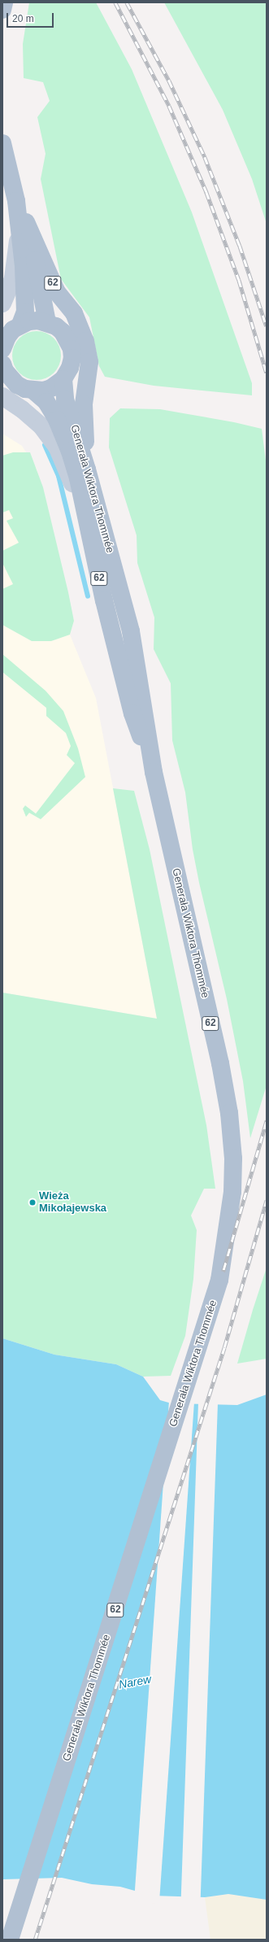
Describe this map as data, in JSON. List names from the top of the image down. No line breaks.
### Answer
{"streets":{"main road":["62","Generała Wiktora Thommée"]},"crossings":[["62","Generała Wiktora Thommée"]],"water":["Narew"],"places":["Wieża Mikołajewska"],"scale_bar":"20 m"}
